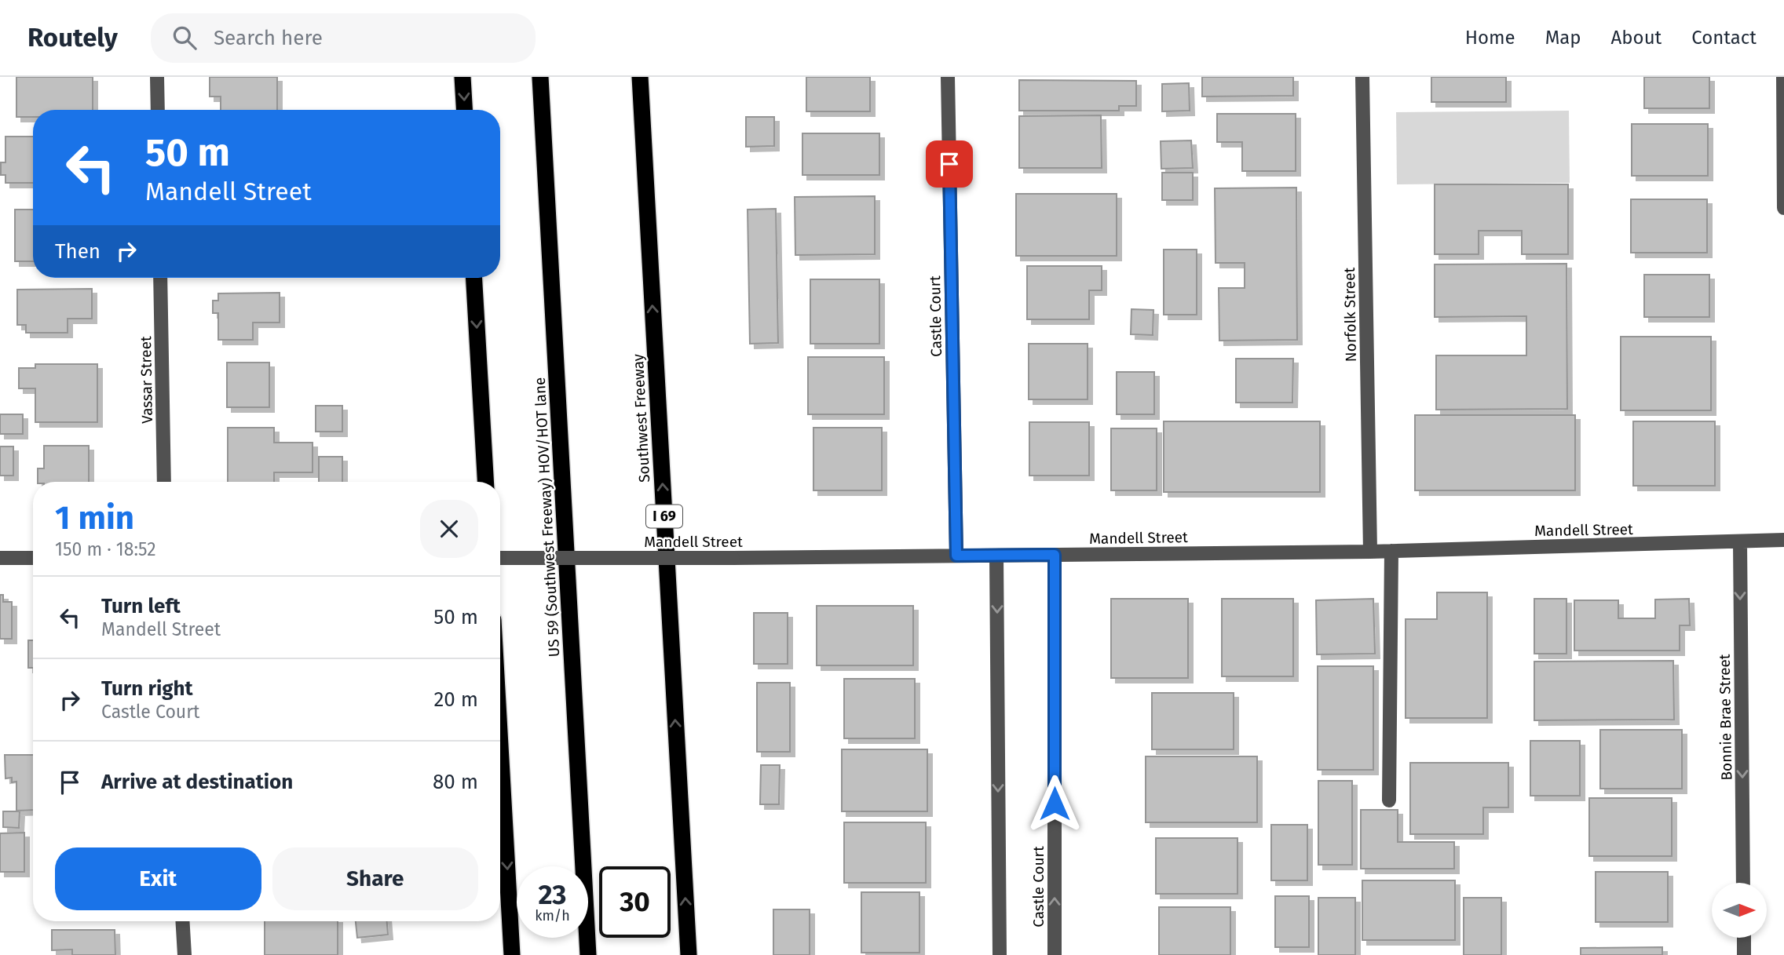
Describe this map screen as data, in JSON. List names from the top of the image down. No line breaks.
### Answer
{"streets":{"highway":["Southwest Freeway","I 69","US 59 (Southwest Freeway) HOV/HOT lane"],"street":["Norfolk Street","Castle Court","Vassar Street","Mandell Street","Bonnie Brae Street"]},"crossings":[["Norfolk Street","Mandell Street"],["Castle Court","Mandell Street"],["Mandell Street","Bonnie Brae Street"]],"one_way":["Southwest Freeway","Bonnie Brae Street"],"north":"right","page":{"header":"Routely","search":"Search here","nav":["Home","Map","About","Contact"],"turn":["50 m","Mandell Street"],"then":"Then","heading":["1 min","150 m · 18:52"],"list":[{"name":"Turn left","note":"Mandell Street","value":"50 m"},{"name":"Turn right","note":"Castle Court","value":"20 m"},{"name":"Arrive at destination","value":"80 m"}],"buttons":["Exit","Share"],"speed":"23 km/h","limit":"30"}}
